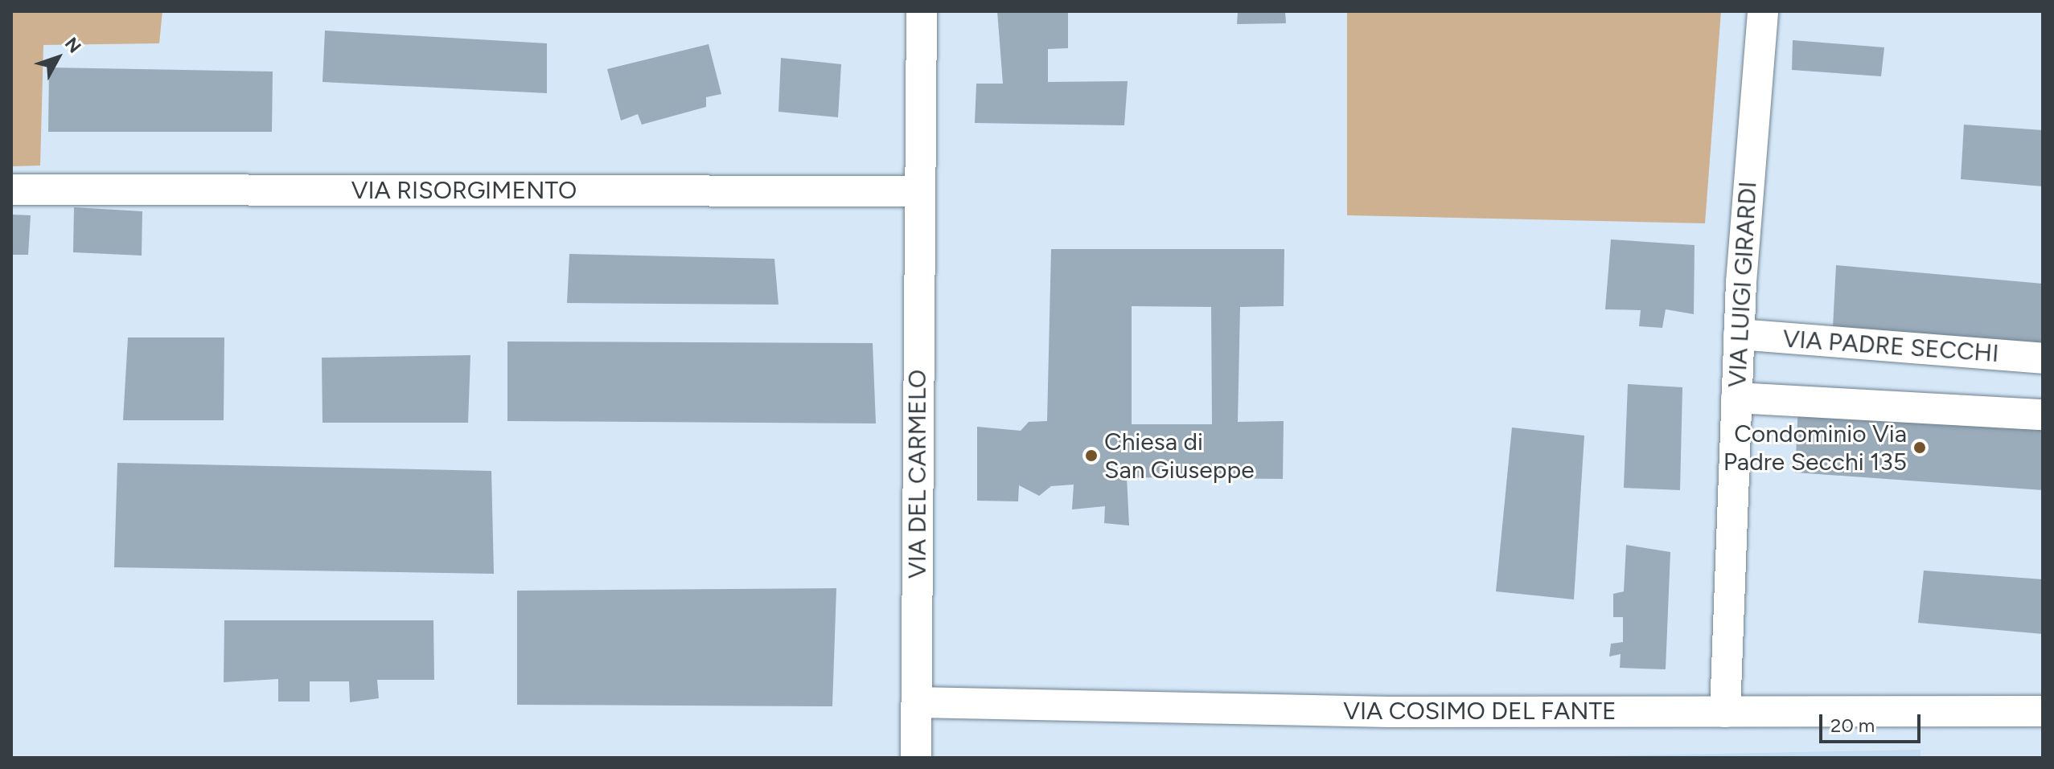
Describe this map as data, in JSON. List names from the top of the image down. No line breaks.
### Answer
{"streets":{"street":["VIA RISORGIMENTO","VIA LUIGI GIRARDI","VIA PADRE SECCHI","VIA DEL CARMELO","VIA COSIMO DEL FANTE"]},"crossings":[["VIA RISORGIMENTO","VIA DEL CARMELO"],["VIA LUIGI GIRARDI","VIA PADRE SECCHI"],["VIA LUIGI GIRARDI","VIA COSIMO DEL FANTE"],["VIA DEL CARMELO","VIA COSIMO DEL FANTE"]],"places":["Condominio Via Padre Secchi 135","Chiesa di San Giuseppe"],"scale_bar":"20 m","north":"top right"}
